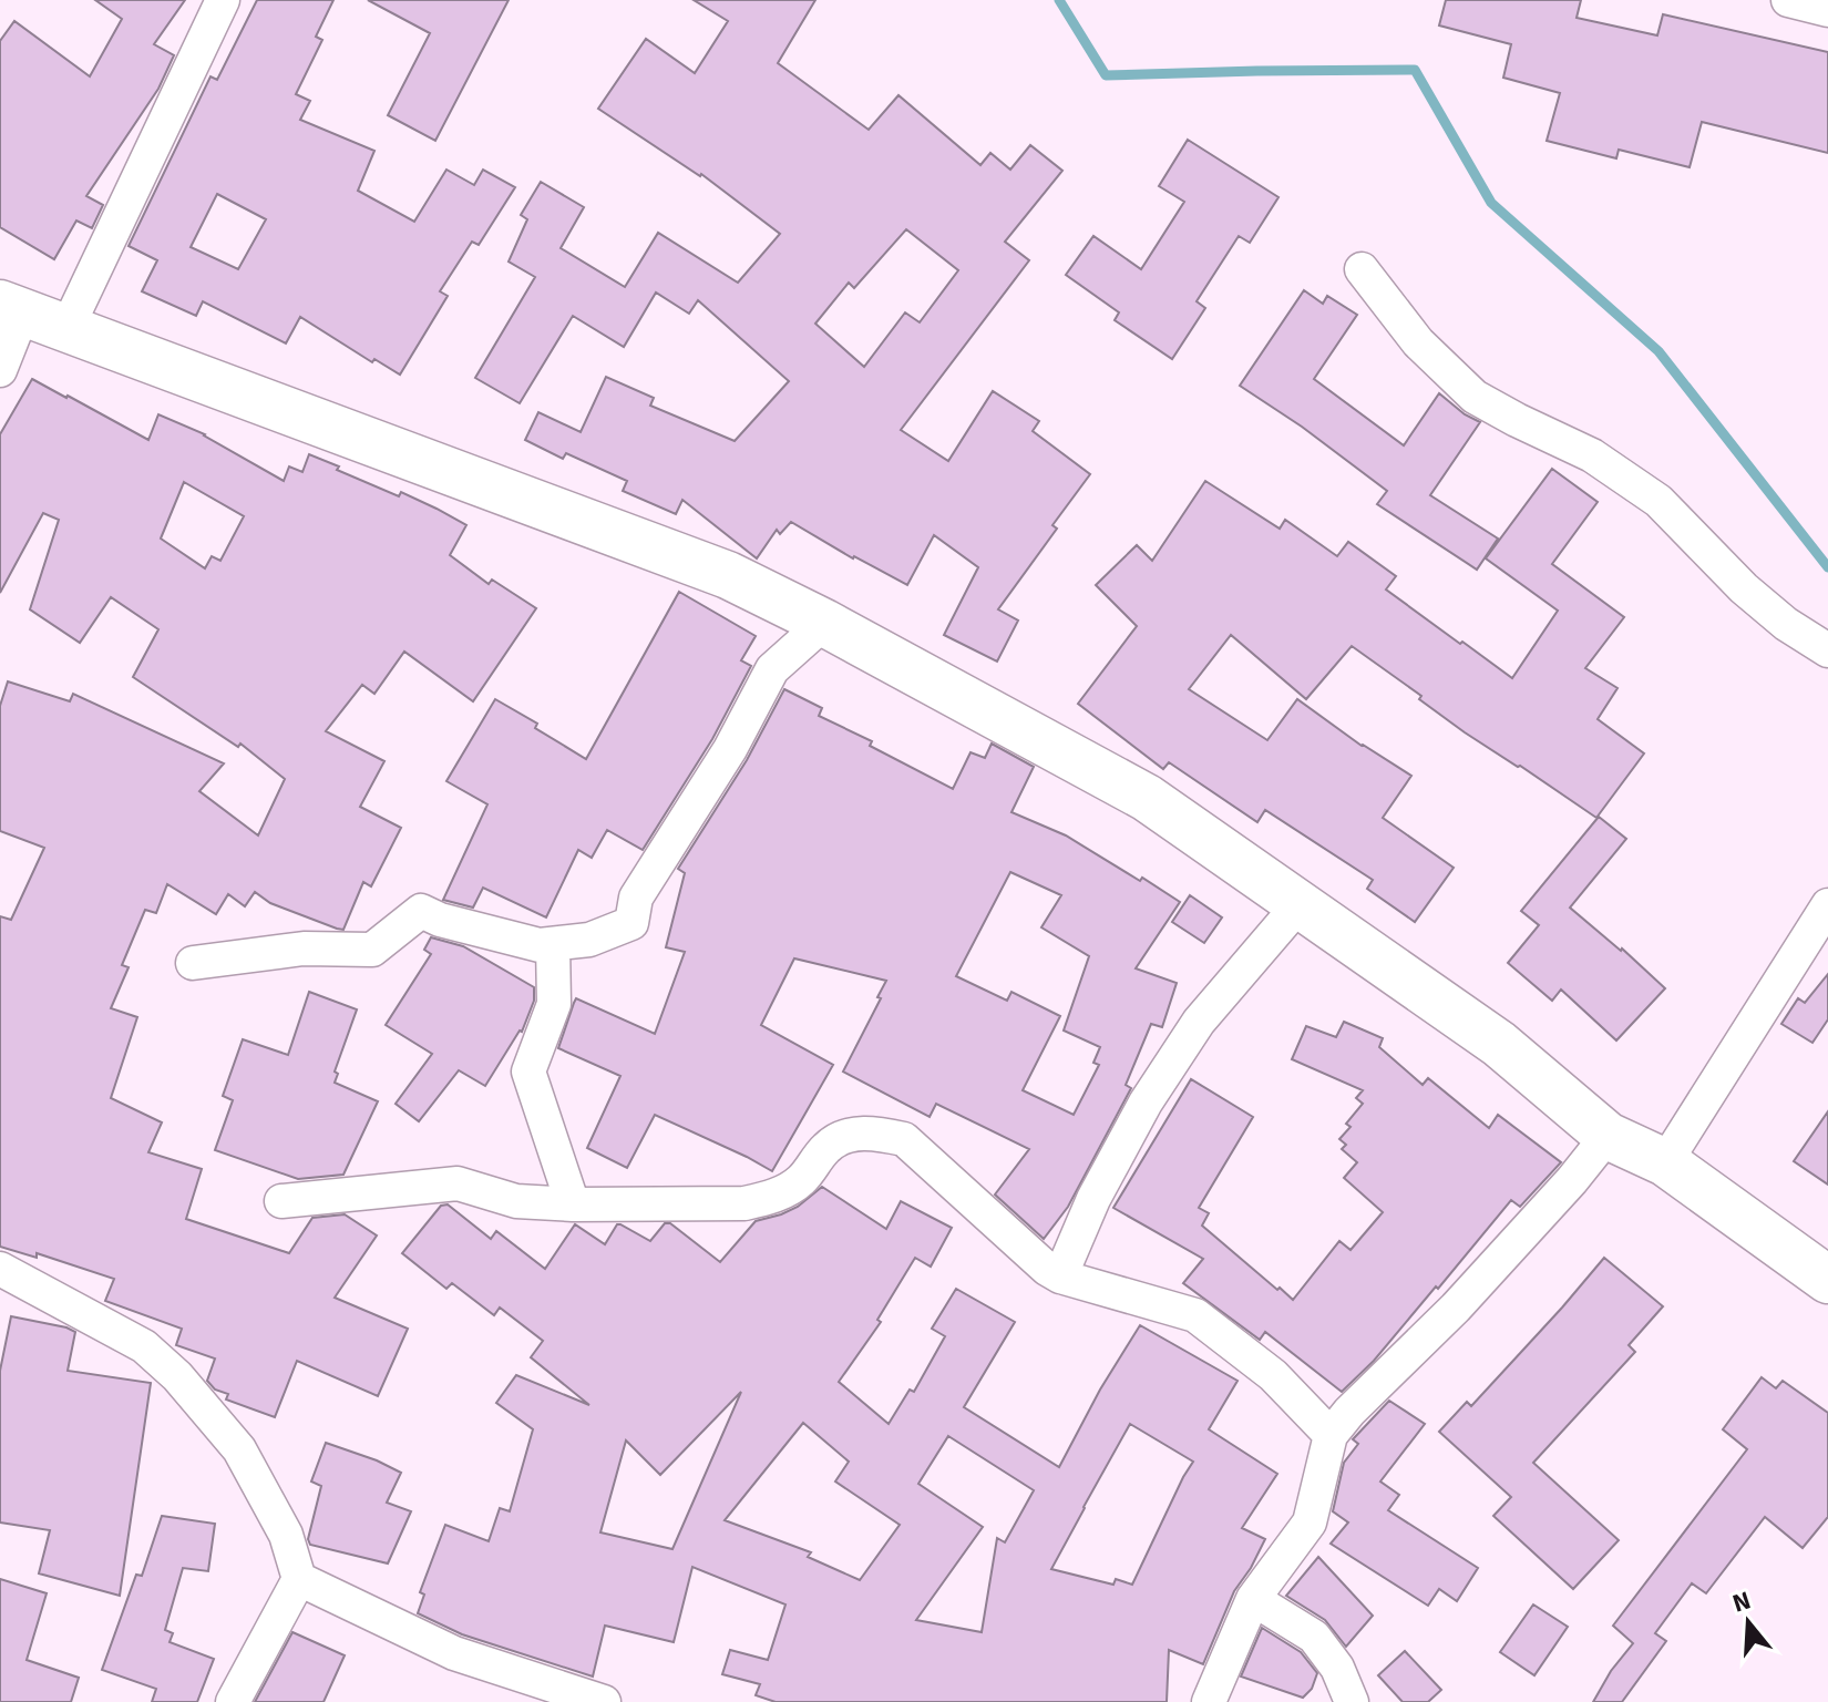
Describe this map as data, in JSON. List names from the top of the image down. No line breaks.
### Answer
{"north":"top"}
